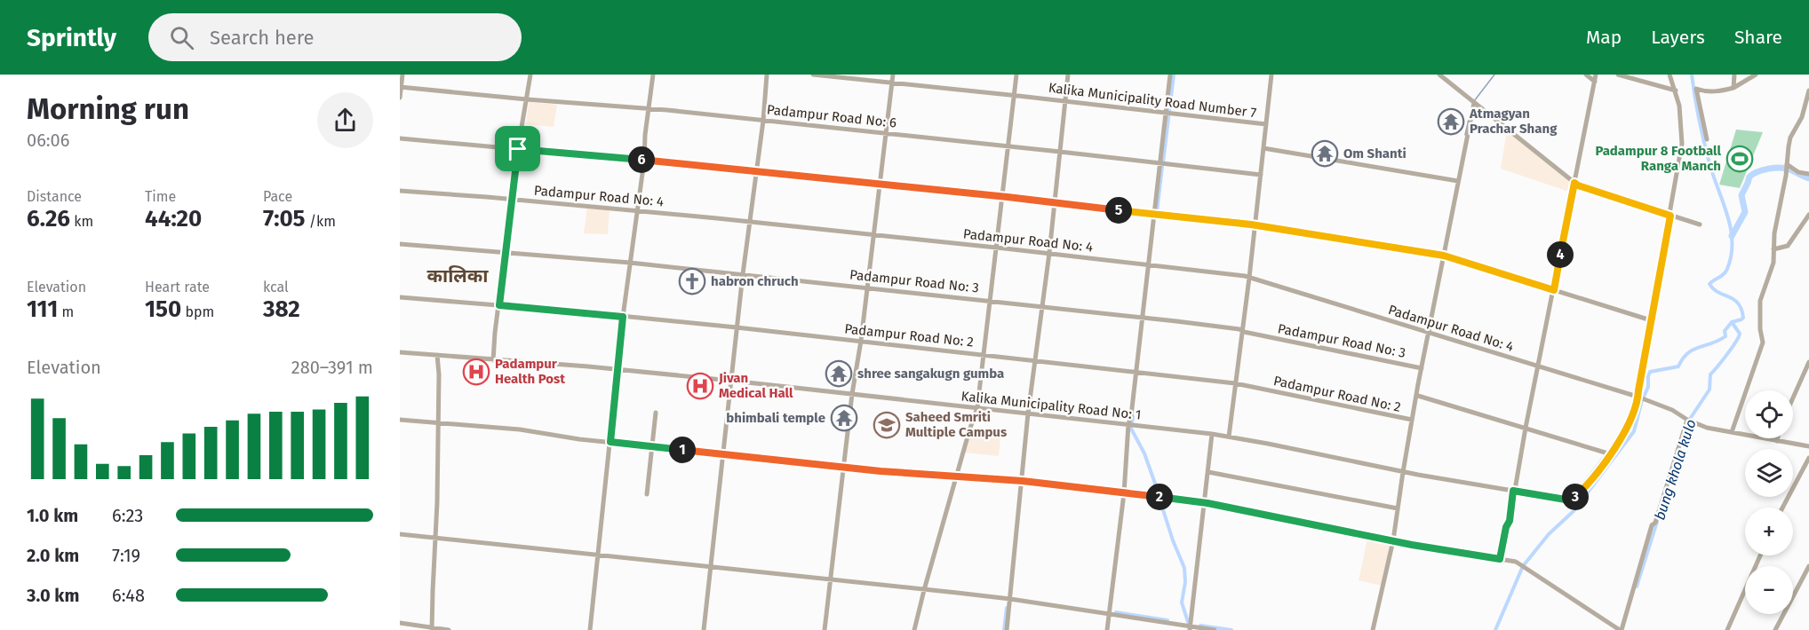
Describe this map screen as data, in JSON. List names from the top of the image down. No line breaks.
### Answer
{"streets":{"street":["Kalika Municipality Road Number 7","Padampur Road No: 6","Padampur Road No: 4","Padampur Road No: 3","Padampur Road No: 2","Kalika Municipality Road No: 1"]},"crossings":[["Padampur Road No: 4","Kalika Municipality Road No: 1"],["Padampur Road No: 2","Kalika Municipality Road No: 1"]],"districts":["कालिका"],"water":["bung khola kulo"],"places":{"temple":["Atmagyan Prachar Shang","Om Shanti","shree sangakugn gumba","bhimbali temple"],"sports":["Padampur 8 Football Ranga Manch"],"church":["habron chruch"],"hospital":["Padampur Health Post","Jivan Medical Hall"],"school or university":["Saheed Smriti Multiple Campus"]},"page":{"header":"Sprintly","search":"Search here","nav":["Map","Layers","Share"],"heading":["Morning run","06:06"],"pins":["6","5","4","1","2","3"],"stats":[["Distance","6.26 km"],["Time","44:20"],["Pace","7:05 /km"],["Elevation","111 m"],["Heart rate","150 bpm"],["kcal","382"]],"chart":["Elevation","280–391 m"],"map_buttons":["+","−"],"list":[{"name":"1.0 km","note":"6:23"},{"name":"2.0 km","note":"7:19"},{"name":"3.0 km","note":"6:48"}]}}
